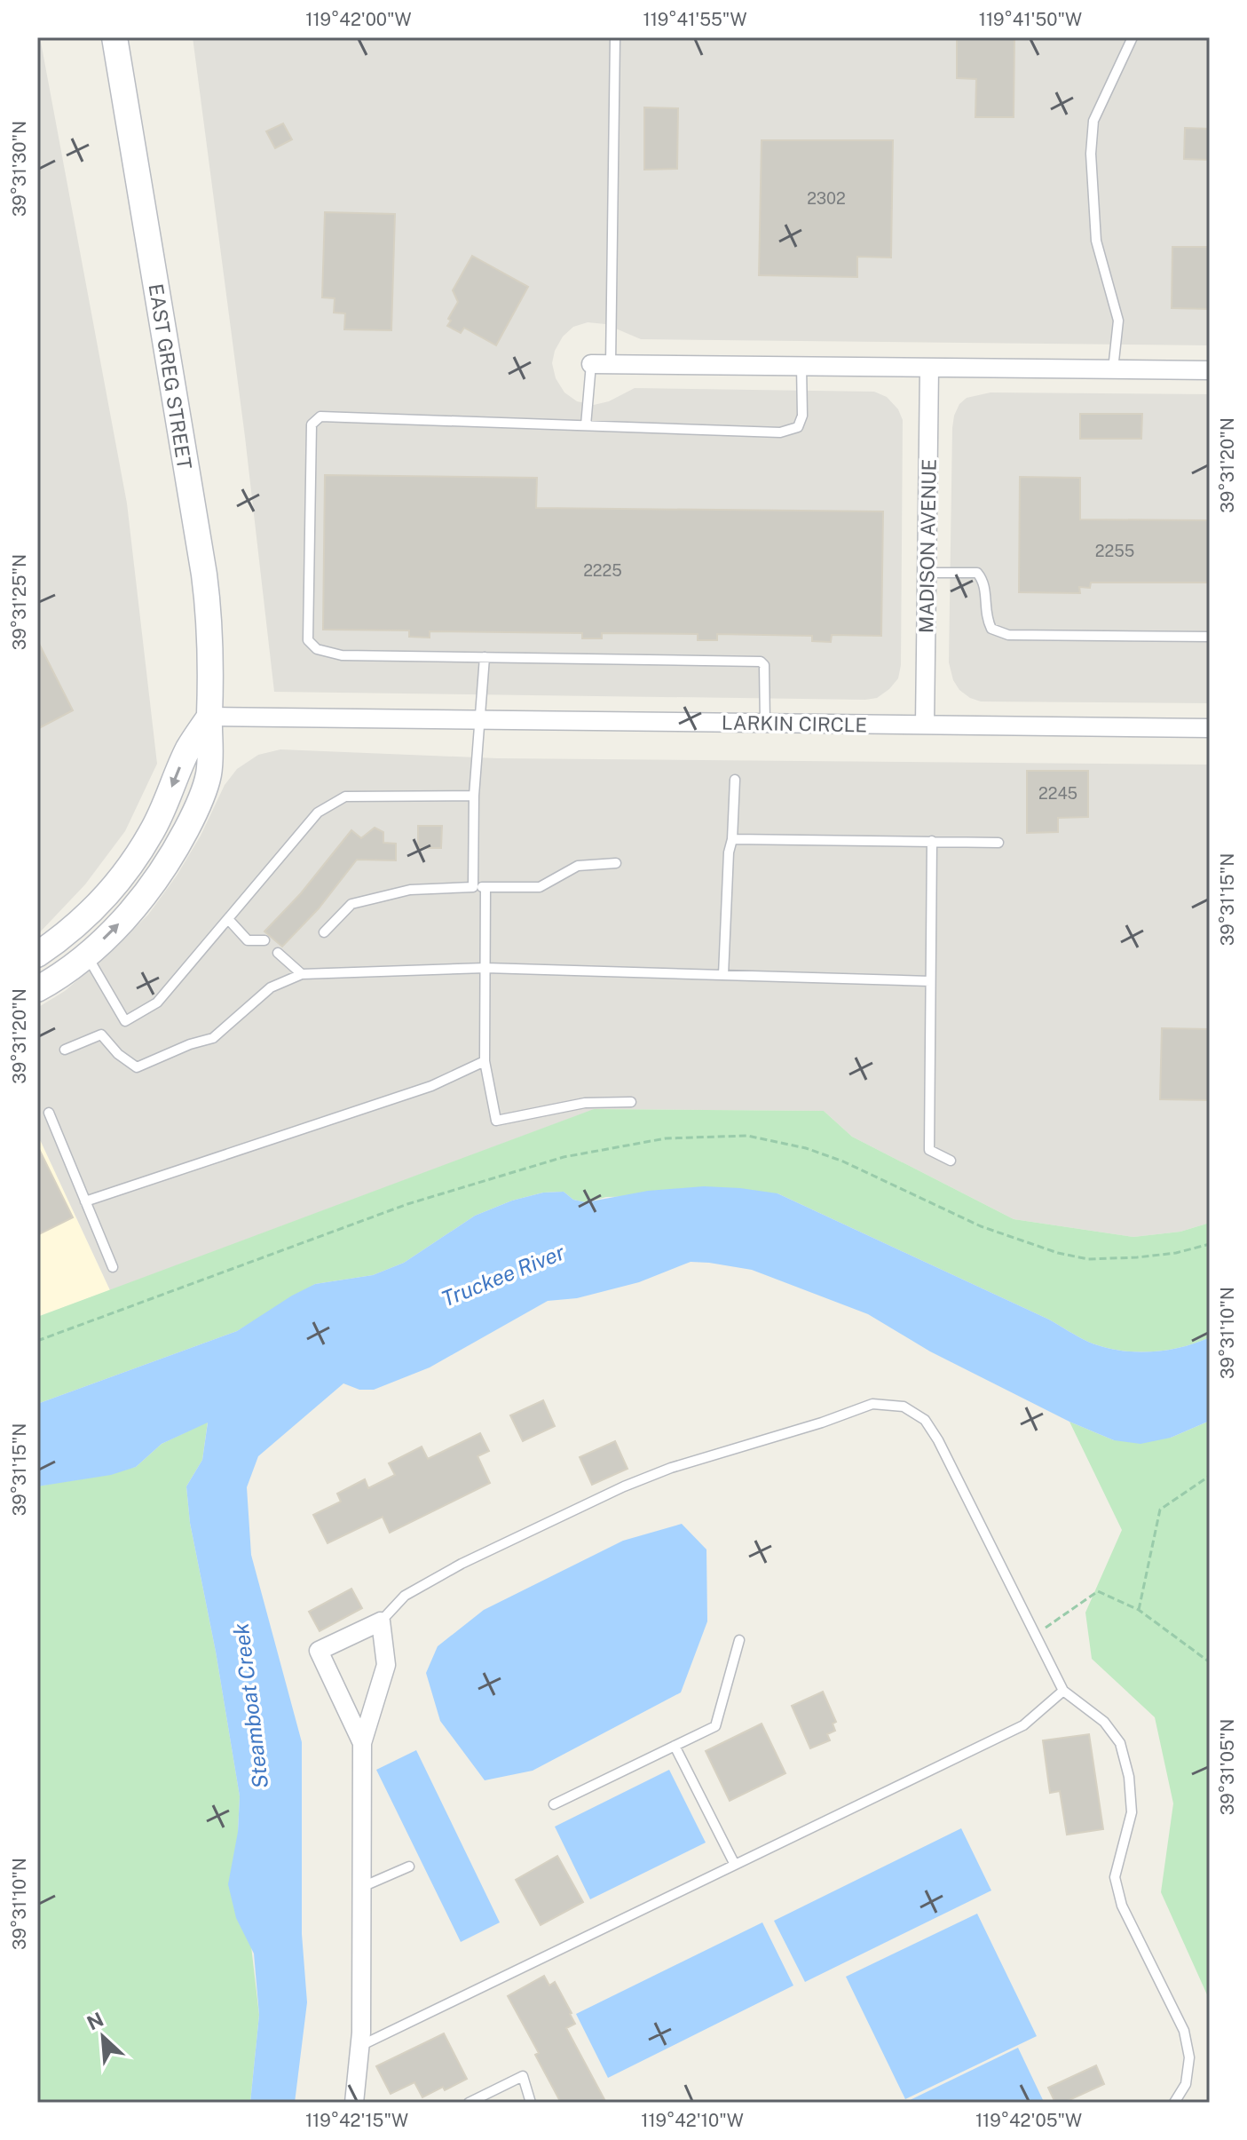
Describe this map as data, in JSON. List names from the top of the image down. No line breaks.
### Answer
{"streets":{"main road":["EAST GREG STREET"],"street":["MADISON AVENUE","LARKIN CIRCLE"]},"crossings":[["EAST GREG STREET","LARKIN CIRCLE"],["MADISON AVENUE","LARKIN CIRCLE"]],"water":["Truckee River","Steamboat Creek"],"house_numbers":["2302","2255","2225","2245"],"north":"top left","coordinates":["119°42'00\"W","119°41'55\"W","119°41'50\"W","39°31'30\"N","39°31'20\"N","39°31'25\"N","39°31'15\"N","39°31'10\"N","39°31'05\"N","119°42'15\"W","119°42'10\"W","119°42'05\"W"]}
